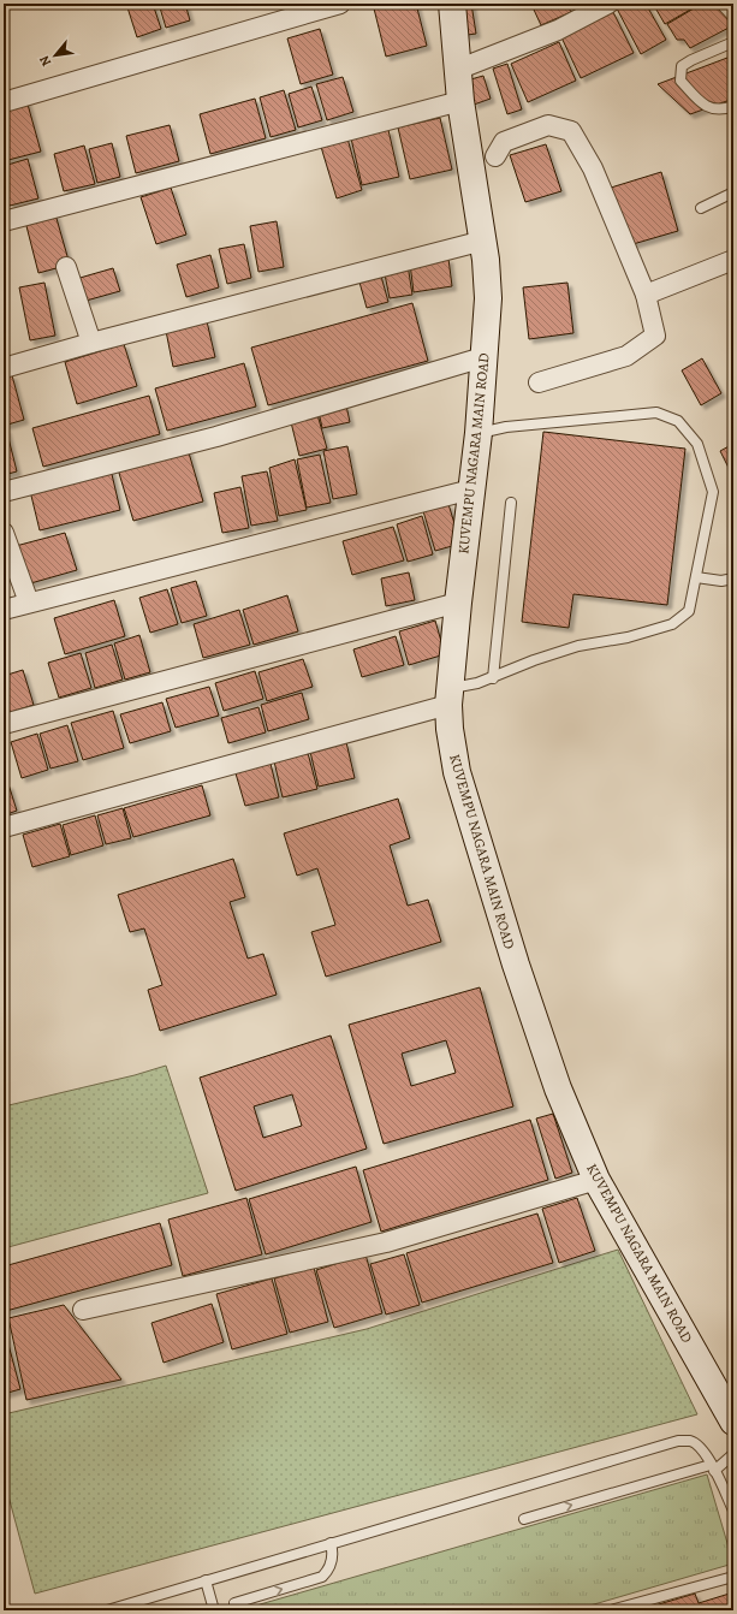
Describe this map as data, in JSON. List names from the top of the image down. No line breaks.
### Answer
{"streets":{"street":["KUVEMPU NAGARA MAIN ROAD"]},"north":"bottom left"}
